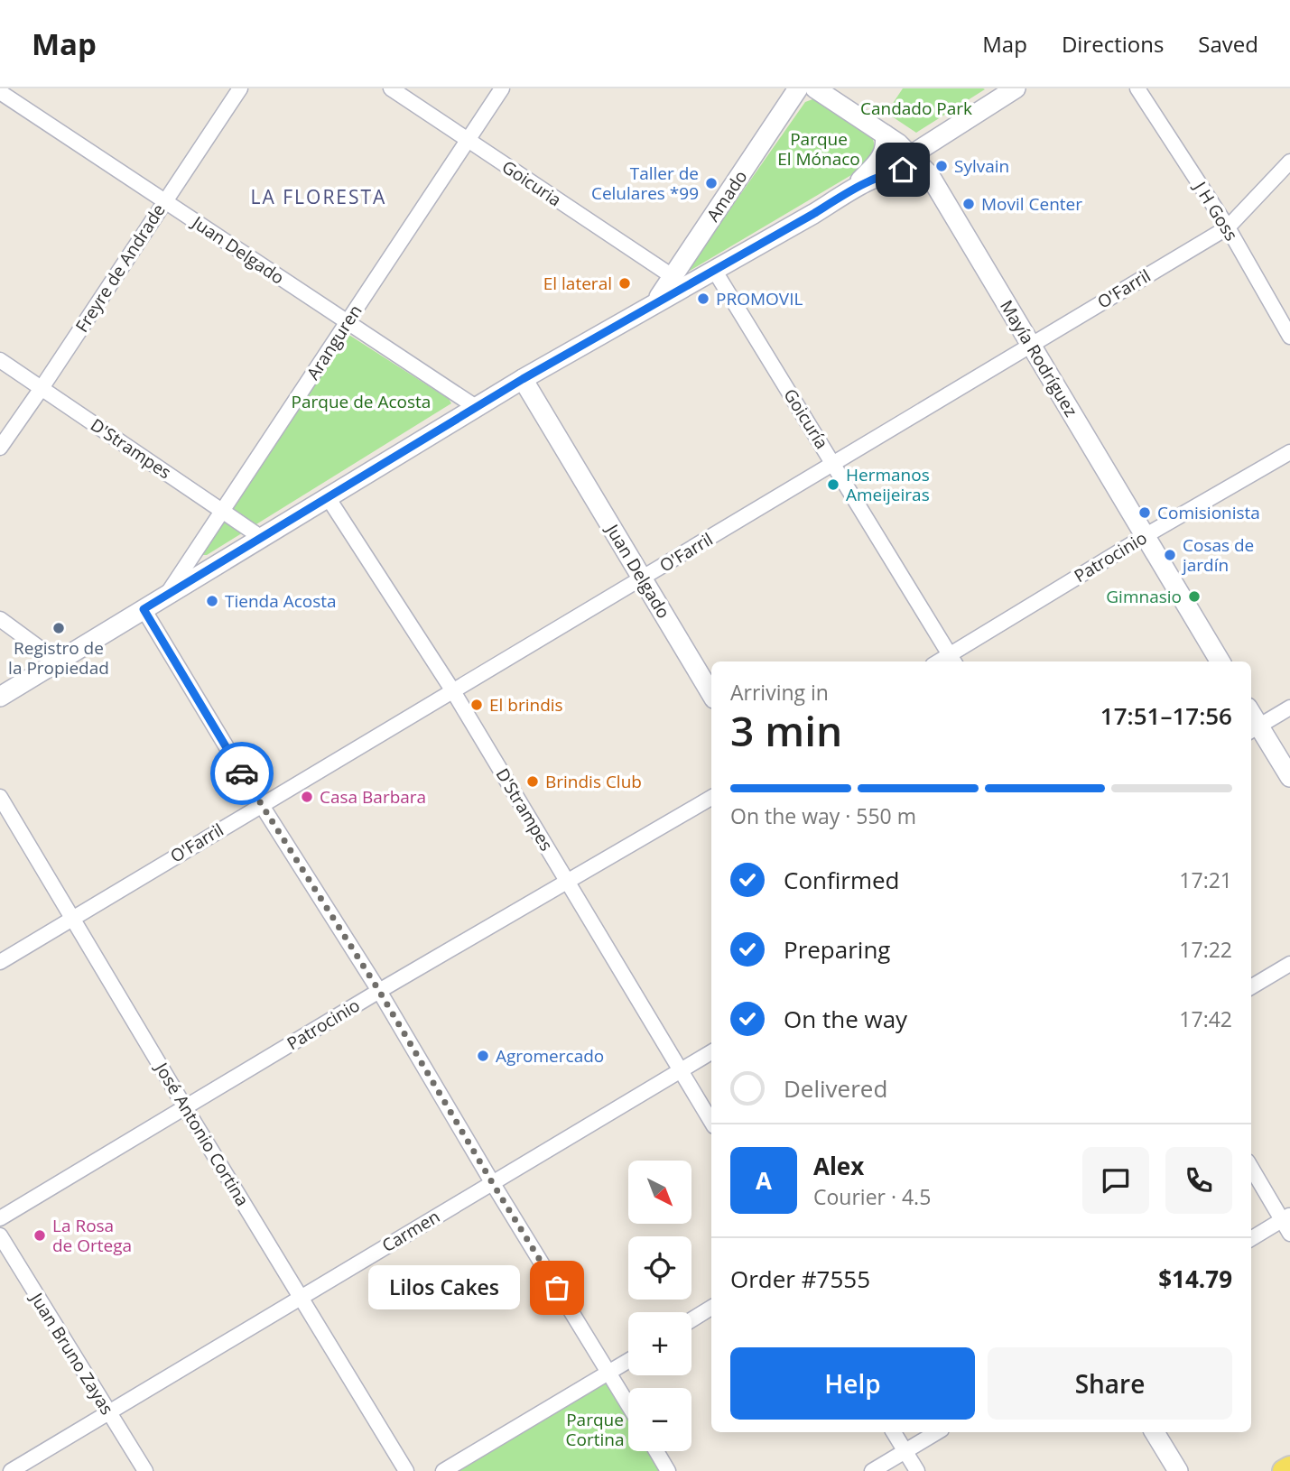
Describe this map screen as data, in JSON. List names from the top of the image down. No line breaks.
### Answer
{"streets":{"main road":["Amado","Juan Delgado","Mayía Rodríguez"],"street":["Goicuria","J H Goss","Freyre de Andrade","O'Farril","Aranguren","Goicuría","D'Strampes","Patrocinio","José Antonio Cortina","Carmen","Juan Bruno Zayas"]},"crossings":[["Goicuria","Amado"],["Goicuria","Aranguren"],["J H Goss","O'Farril"],["Juan Delgado","Freyre de Andrade"],["Juan Delgado","O'Farril"],["Juan Delgado","Aranguren"],["Freyre de Andrade","D'Strampes"],["O'Farril","Mayía Rodríguez"],["O'Farril","Goicuría"],["O'Farril","D'Strampes"],["O'Farril","José Antonio Cortina"],["Aranguren","D'Strampes"],["Mayía Rodríguez","Patrocinio"],["Goicuría","Patrocinio"],["D'Strampes","Patrocinio"],["D'Strampes","Carmen"],["Patrocinio","José Antonio Cortina"],["José Antonio Cortina","Carmen"],["Carmen","Juan Bruno Zayas"]],"districts":["LA FLORESTA"],"parks":["Candado Park","Parque El Mónaco","Parque de Acosta","Parque Cortina"],"places":["Sylvain","Taller de Celulares *99","Movil Center","El lateral","PROMOVIL","Hermanos Ameijeiras","Comisionista","Cosas de jardín","Gimnasio","Tienda Acosta","Registro de la Propiedad","El brindis","Brindis Club","Casa Barbara","Agromercado","La Rosa de Ortega","Lilos Cakes"],"north":"bottom right","page":{"header":"Map","nav":["Map","Directions","Saved"],"heading":["3 min","Arriving in","17:51–17:56"],"panel":["Alex","Courier · 4.5","Order #7555","$14.79"],"bar":"On the way · 550 m","list":[["Confirmed","17:21"],["Preparing","17:22"],["On the way","17:42"],"Delivered"],"round":"A","map_buttons":["+","−"],"bubble":"Lilos Cakes","buttons":["Help","Share"]}}
